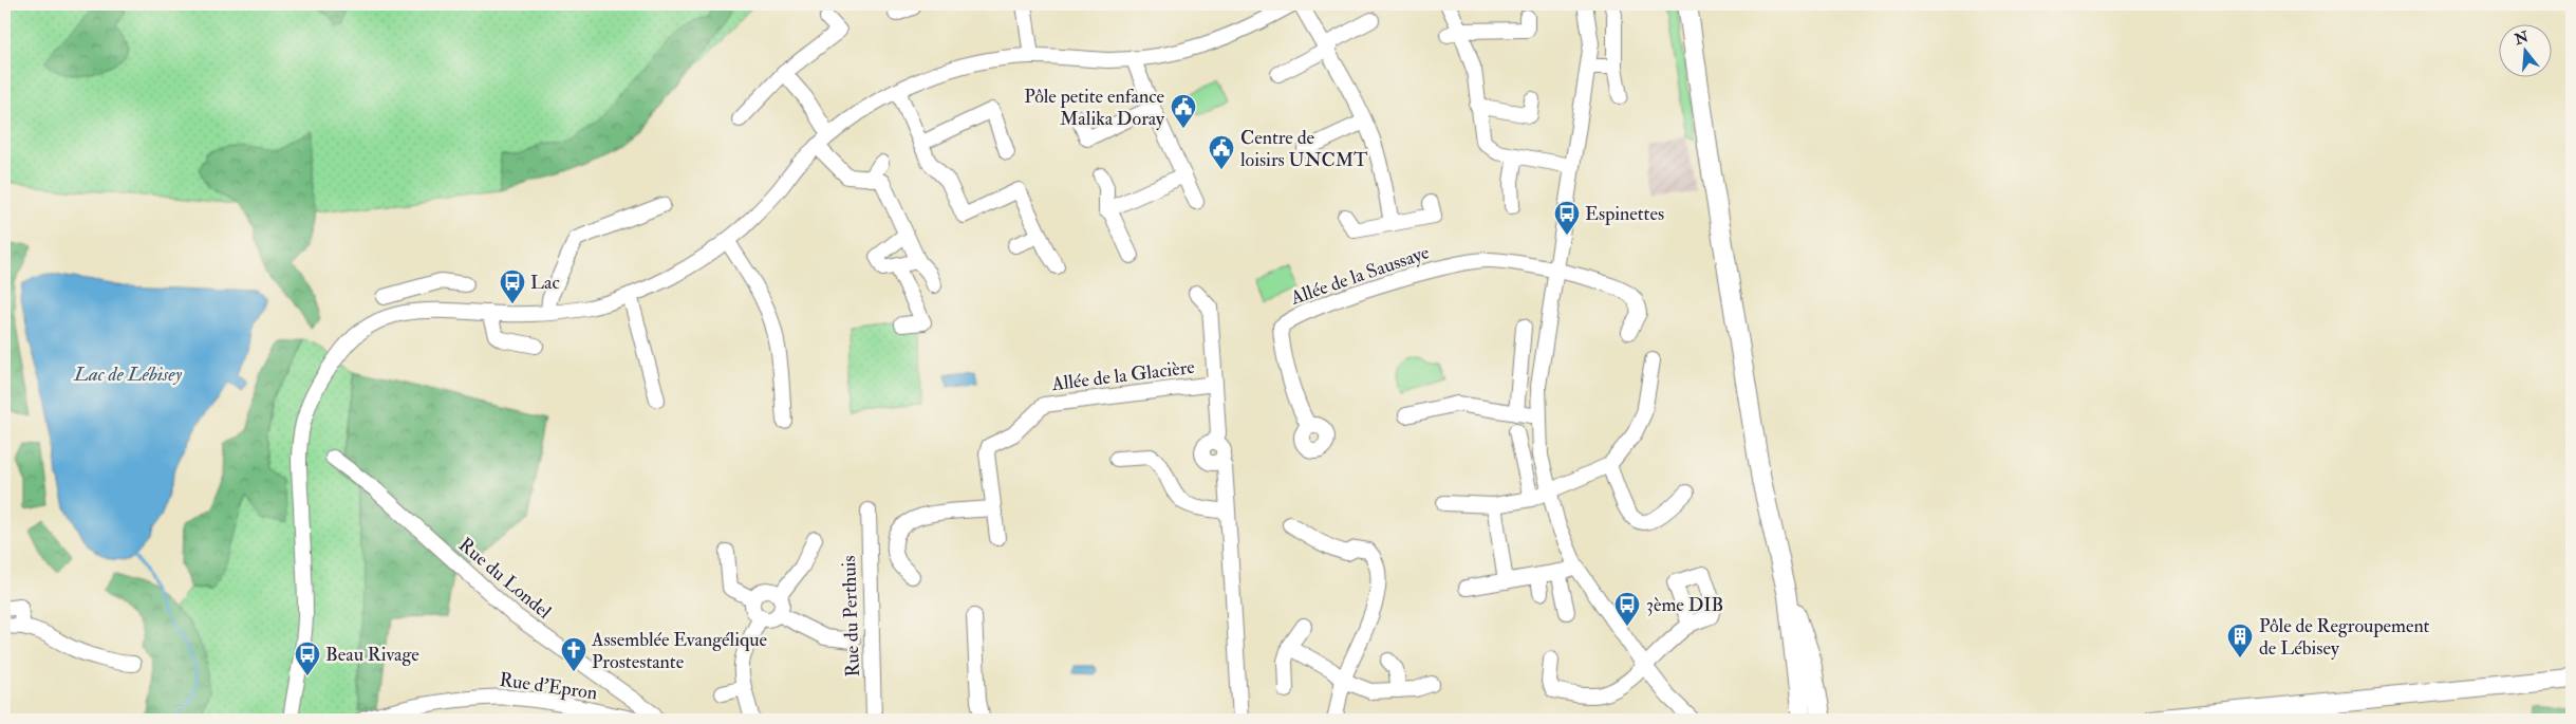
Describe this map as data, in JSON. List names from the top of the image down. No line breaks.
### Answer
{"streets":{"street":["Allée de la Saussaye","Allée de la Glacière","Rue du Londel","Rue du Perthuis","Rue d'Epron"]},"water":["Lac de Lébisey"],"places":{"public building":["Pôle petite enfance Malika Doray","Centre de loisirs UNCMT"],"bus stop":["Espinettes","Lac","3ème DIB","Beau Rivage"],"building":["Pôle de Regroupement de Lébisey"],"church":["Assemblée Evangélique Prostestante"]},"north":"top"}
